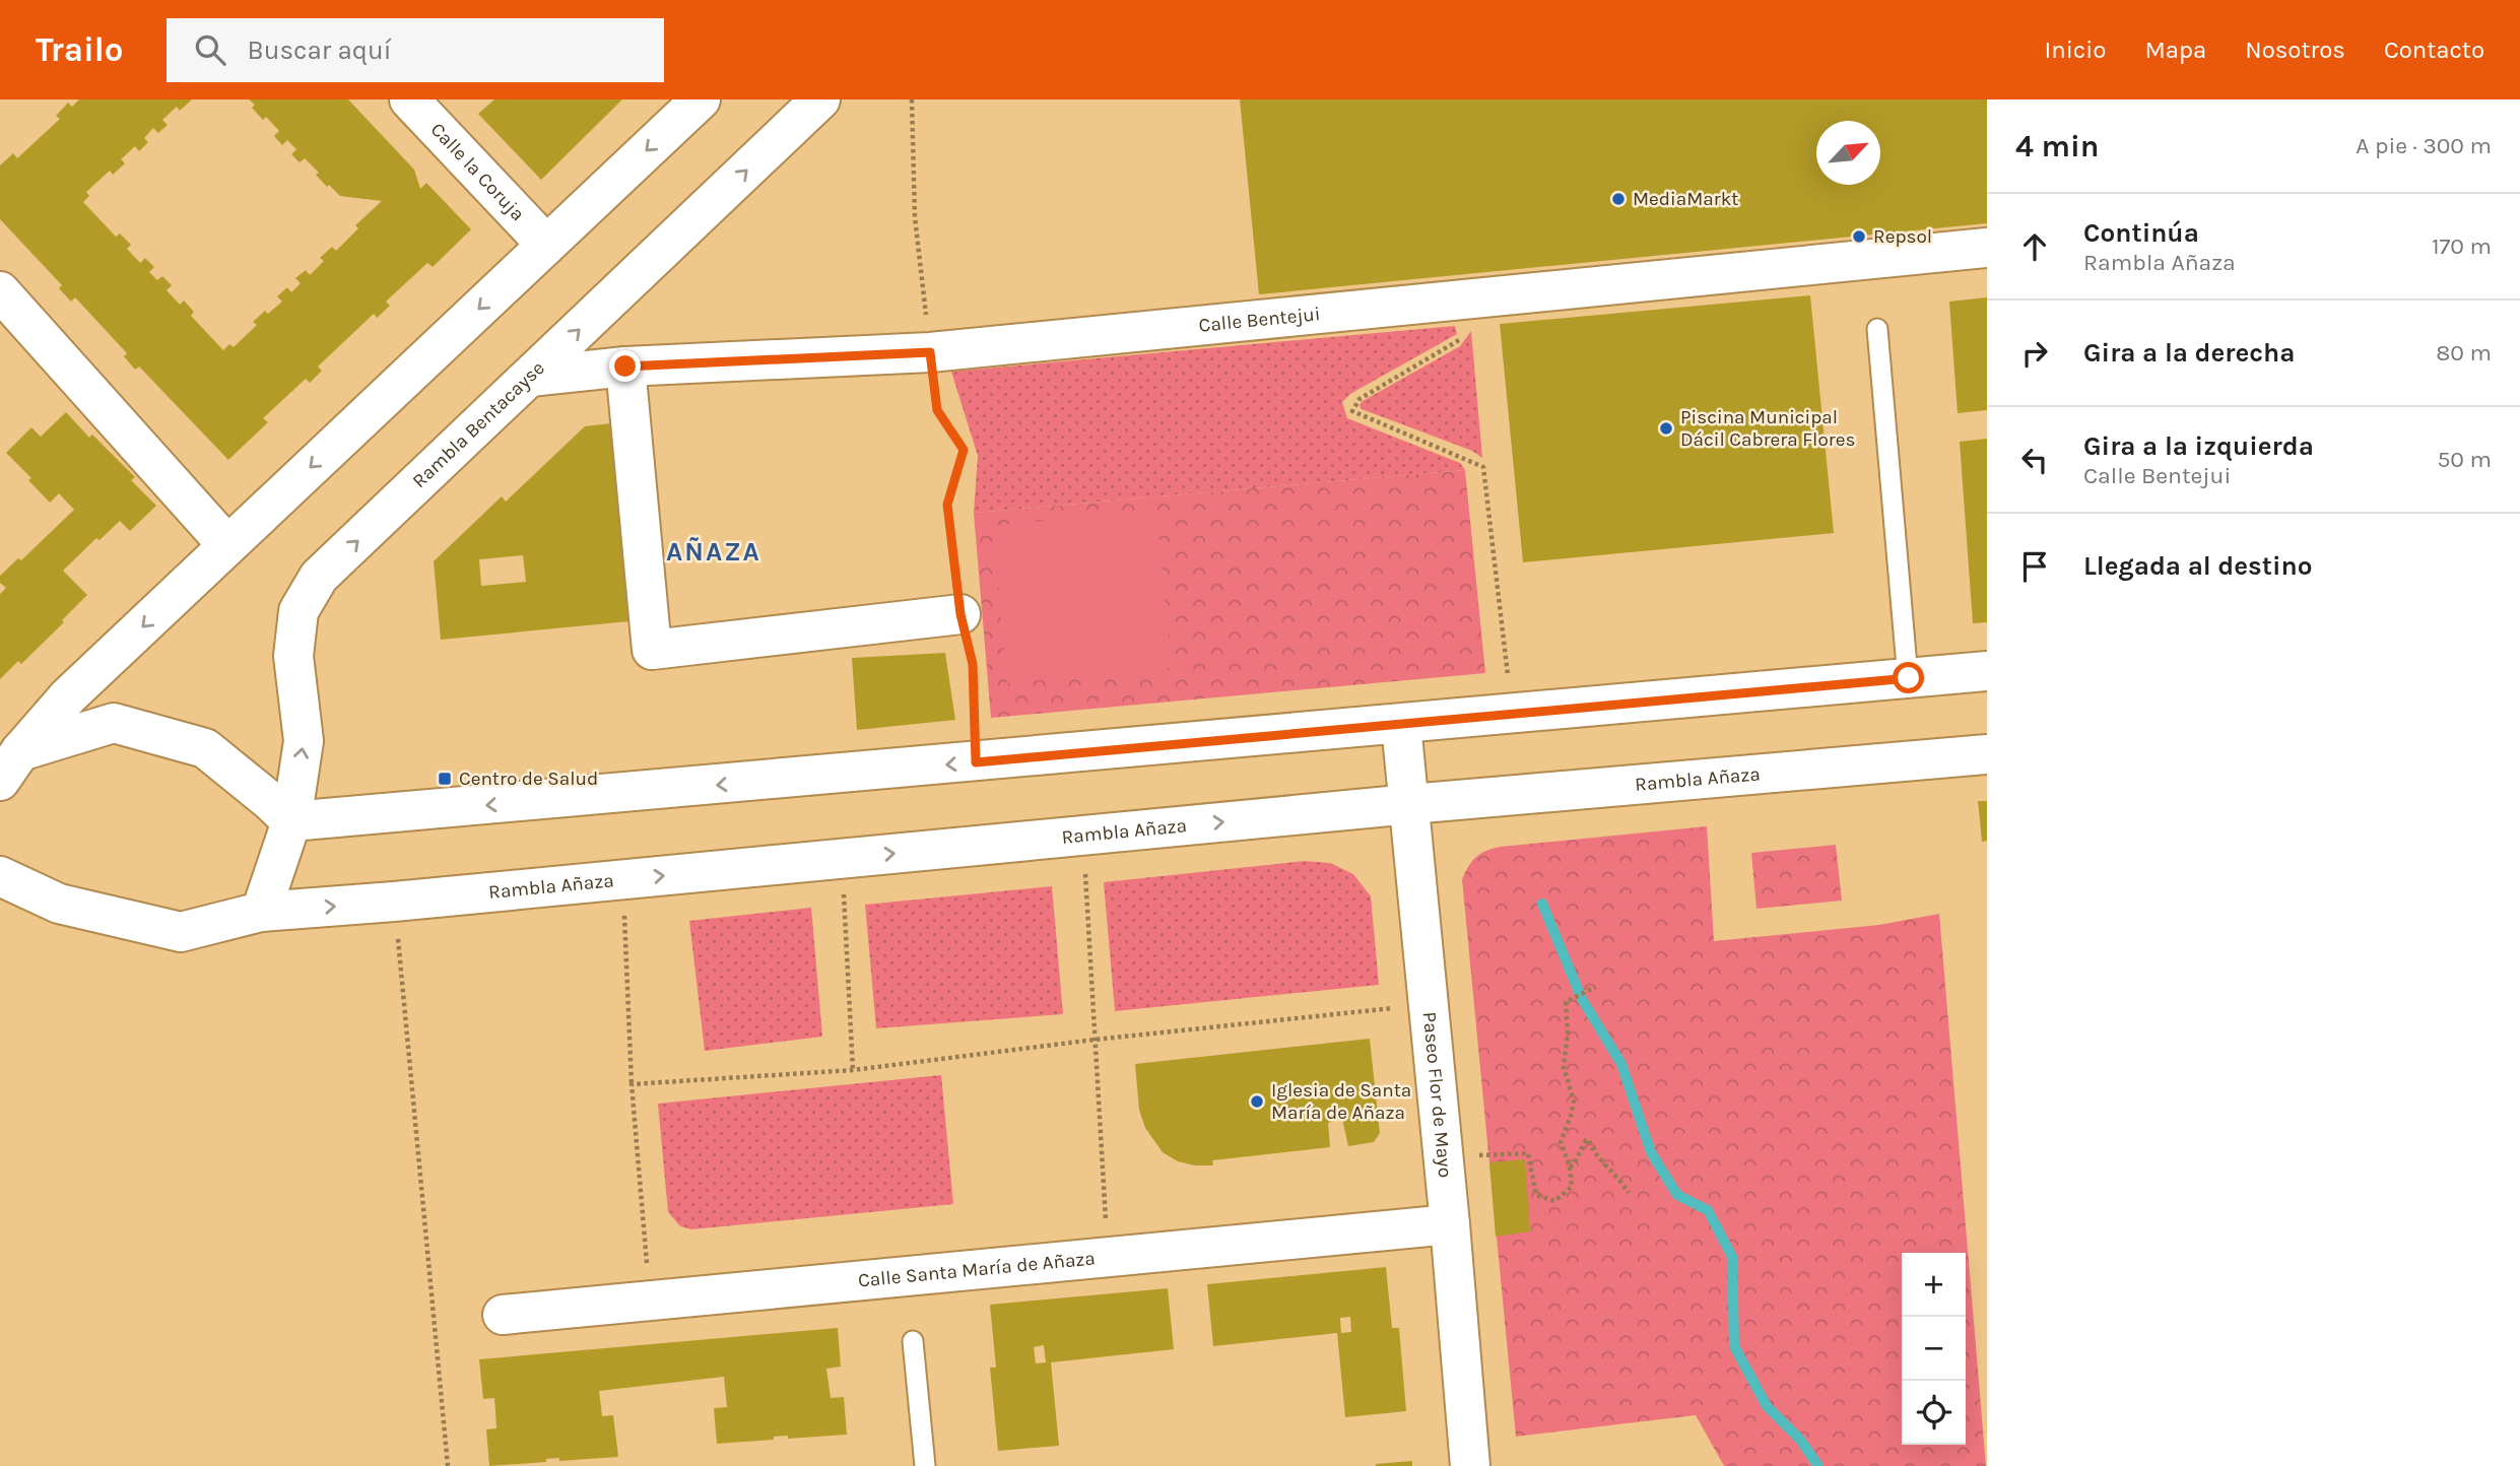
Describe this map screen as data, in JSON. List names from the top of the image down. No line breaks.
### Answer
{"streets":{"street":["Calle la Coruja","Calle Bentejui","Rambla Bentacayse","Rambla Añaza","Paseo Flor de Mayo","Calle Santa María de Añaza"]},"crossings":[["Calle Bentejui","Rambla Bentacayse"],["Rambla Bentacayse","Rambla Añaza"],["Rambla Añaza","Paseo Flor de Mayo"],["Paseo Flor de Mayo","Calle Santa María de Añaza"]],"districts":["AÑAZA"],"places":{"other":["MediaMarkt","Repsol","Piscina Municipal Dácil Cabrera Flores","Iglesia de Santa María de Añaza"],"transit":["Centro de Salud"]},"north":"top right","page":{"header":"Trailo","search":"Buscar aquí","nav":["Inicio","Mapa","Nosotros","Contacto"],"heading":["4 min","A pie · 300 m"],"list":[["Continúa","Rambla Añaza","170 m"],["Gira a la derecha","80 m"],["Gira a la izquierda","Calle Bentejui","50 m"],"Llegada al destino"],"map_buttons":["+","−"]}}
